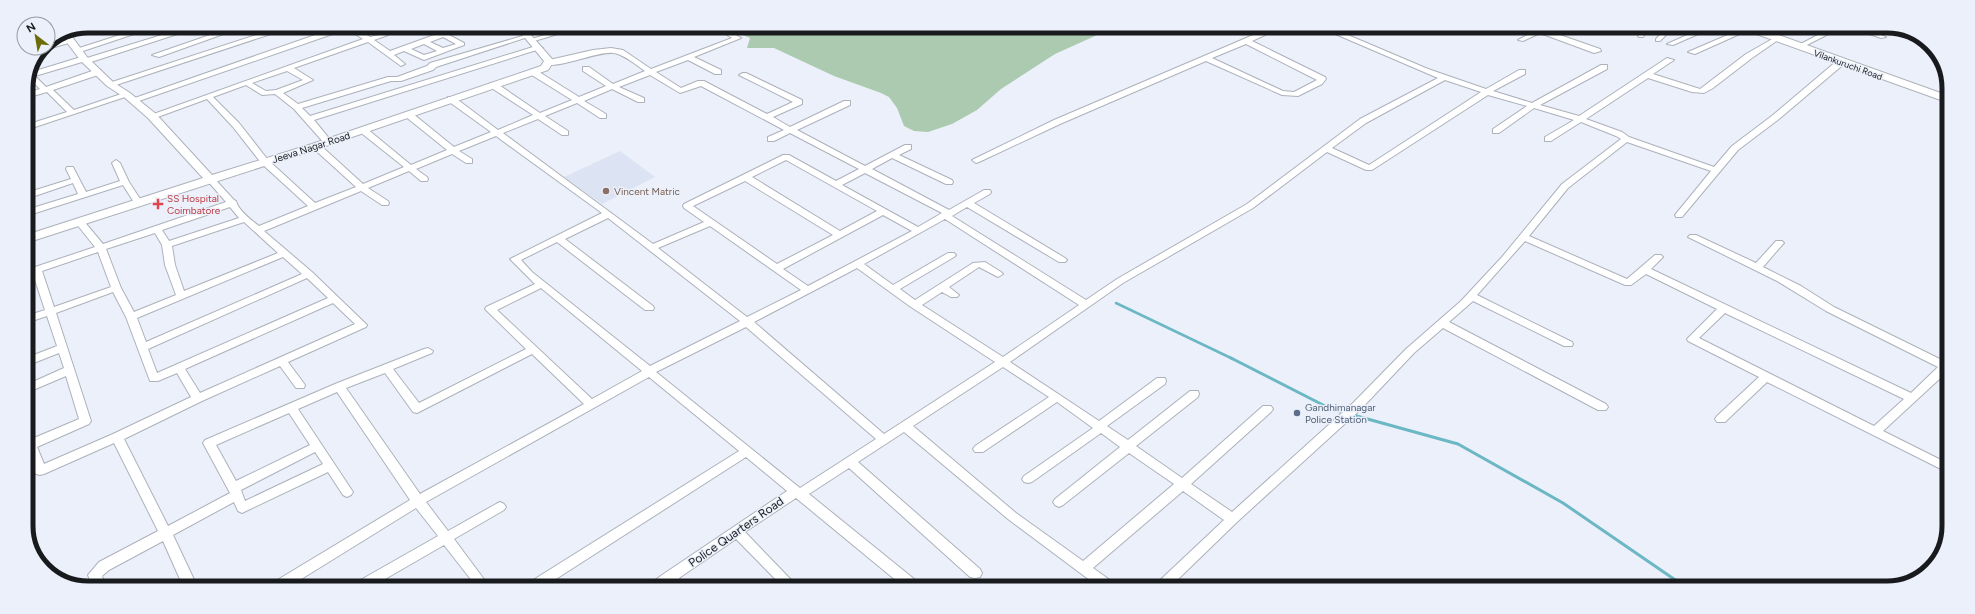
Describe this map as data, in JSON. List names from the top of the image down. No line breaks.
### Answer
{"streets":{"main road":["Vilankuruchi Road"],"street":["Jeeva Nagar Road","Police Quarters Road"]},"places":{"other":["Vincent Matric","Gandhimanagar Police Station"],"health":["SS Hospital Coimbatore"]},"north":"top left"}
